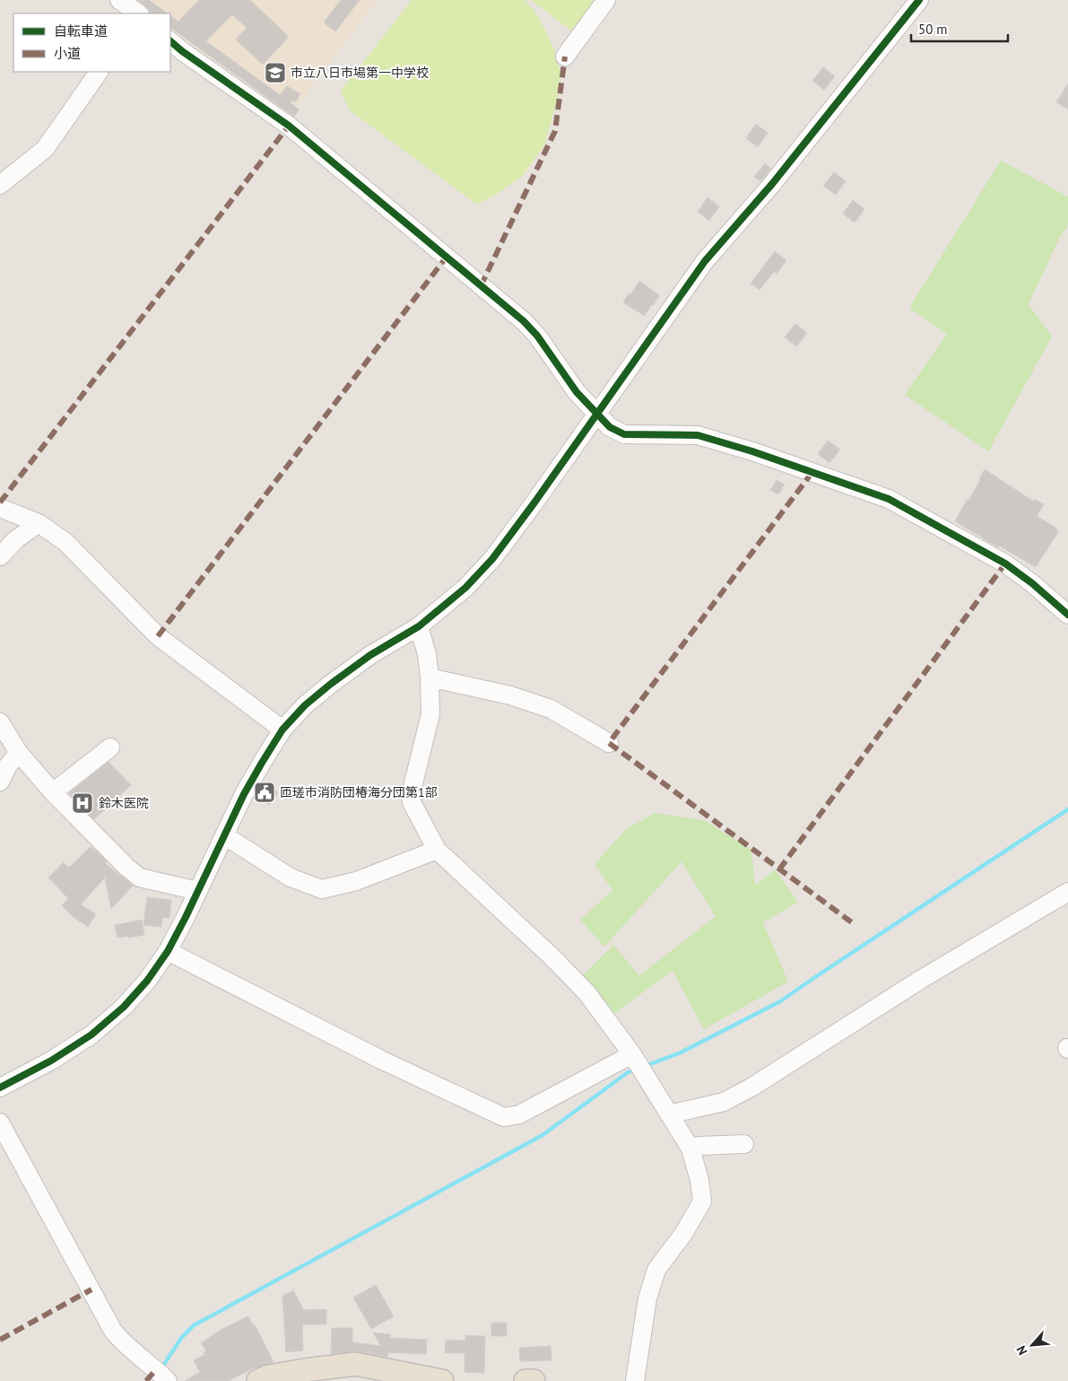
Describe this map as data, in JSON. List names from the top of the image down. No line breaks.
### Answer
{"places":{"school or university":["市立八日市場第一中学校"],"public building":["匝瑳市消防団椿海分団第1部"],"hospital":["鈴木医院"]},"legend":["自転車道","小道"],"scale_bar":"50 m","north":"bottom left"}
